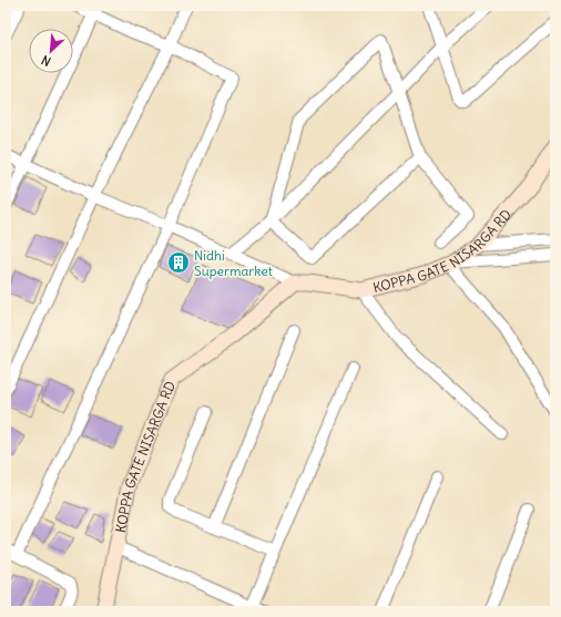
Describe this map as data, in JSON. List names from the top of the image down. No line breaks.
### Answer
{"streets":{"street":["KOPPA GATE NISARGA RD"]},"places":{"building":["Nidhi Supermarket"]},"north":"bottom left"}
